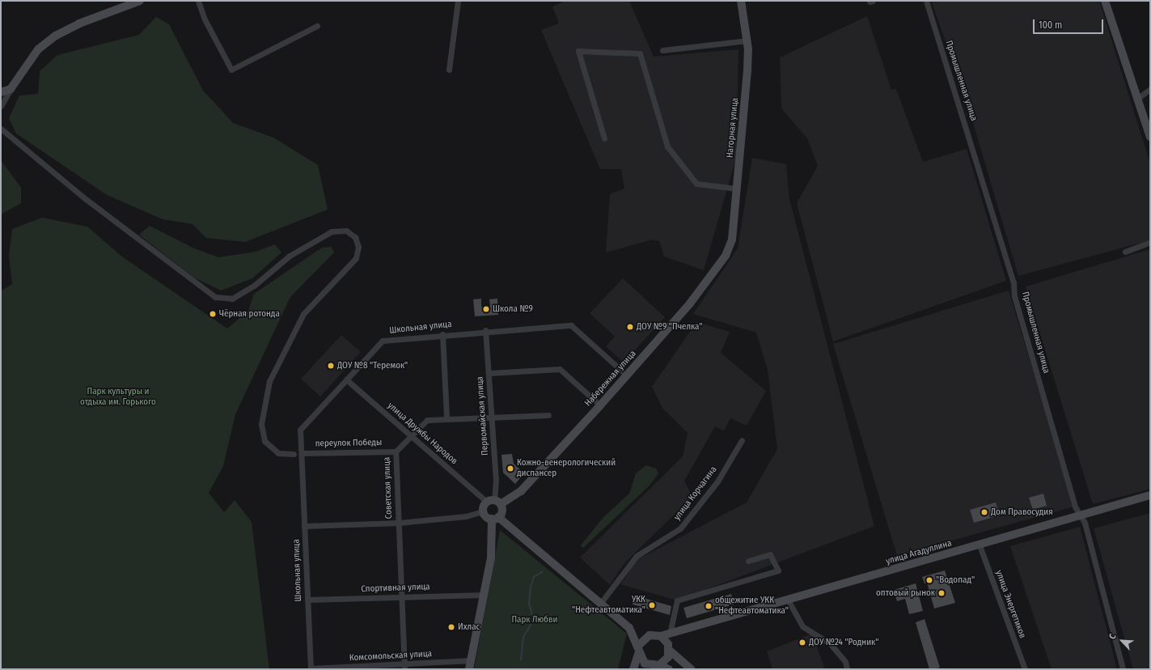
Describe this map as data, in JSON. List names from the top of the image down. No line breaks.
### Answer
{"streets":{"main road":["Нагорная улица","Набережная улица","улица Агадуллина"],"street":["Промышленная улица","Школьная улица","Первомайская улица","улица Дружбы Народов","переулок Победы","Советская улица","улица Корчагина","Спортивная улица","улица Энергетиков","Комсомольская улица"]},"crossings":[["Промышленная улица","улица Агадуллина"],["Нагорная улица","Набережная улица"],["Школьная улица","Набережная улица"],["Школьная улица","Первомайская улица"],["Школьная улица","улица Дружбы Народов"],["Школьная улица","переулок Победы"],["Школьная улица","Спортивная улица"],["Школьная улица","Комсомольская улица"],["Набережная улица","Первомайская улица"],["Набережная улица","улица Дружбы Народов"],["Первомайская улица","улица Дружбы Народов"],["Первомайская улица","Советская улица"],["улица Дружбы Народов","Советская улица"],["переулок Победы","Советская улица"],["Советская улица","Спортивная улица"],["Советская улица","Комсомольская улица"],["улица Агадуллина","улица Энергетиков"]],"parks":["Парк культуры и отдыха им. Горького","Парк Любви"],"places":["Школа №9","Чёрная ротонда","ДОУ №9 \"Пчелка\"","ДОУ №8 \"Теремок\"","Кожно-венерологический диспансер","Дом Правосудия","\"Водопад\"","оптовый рынок","УКК \"Нефтеавтоматика\"","общежитие УКК \"Нефтеавтоматика\"","Ихлас","ДОУ №24 \"Родник\""],"scale_bar":"100 m","north":"top left"}
